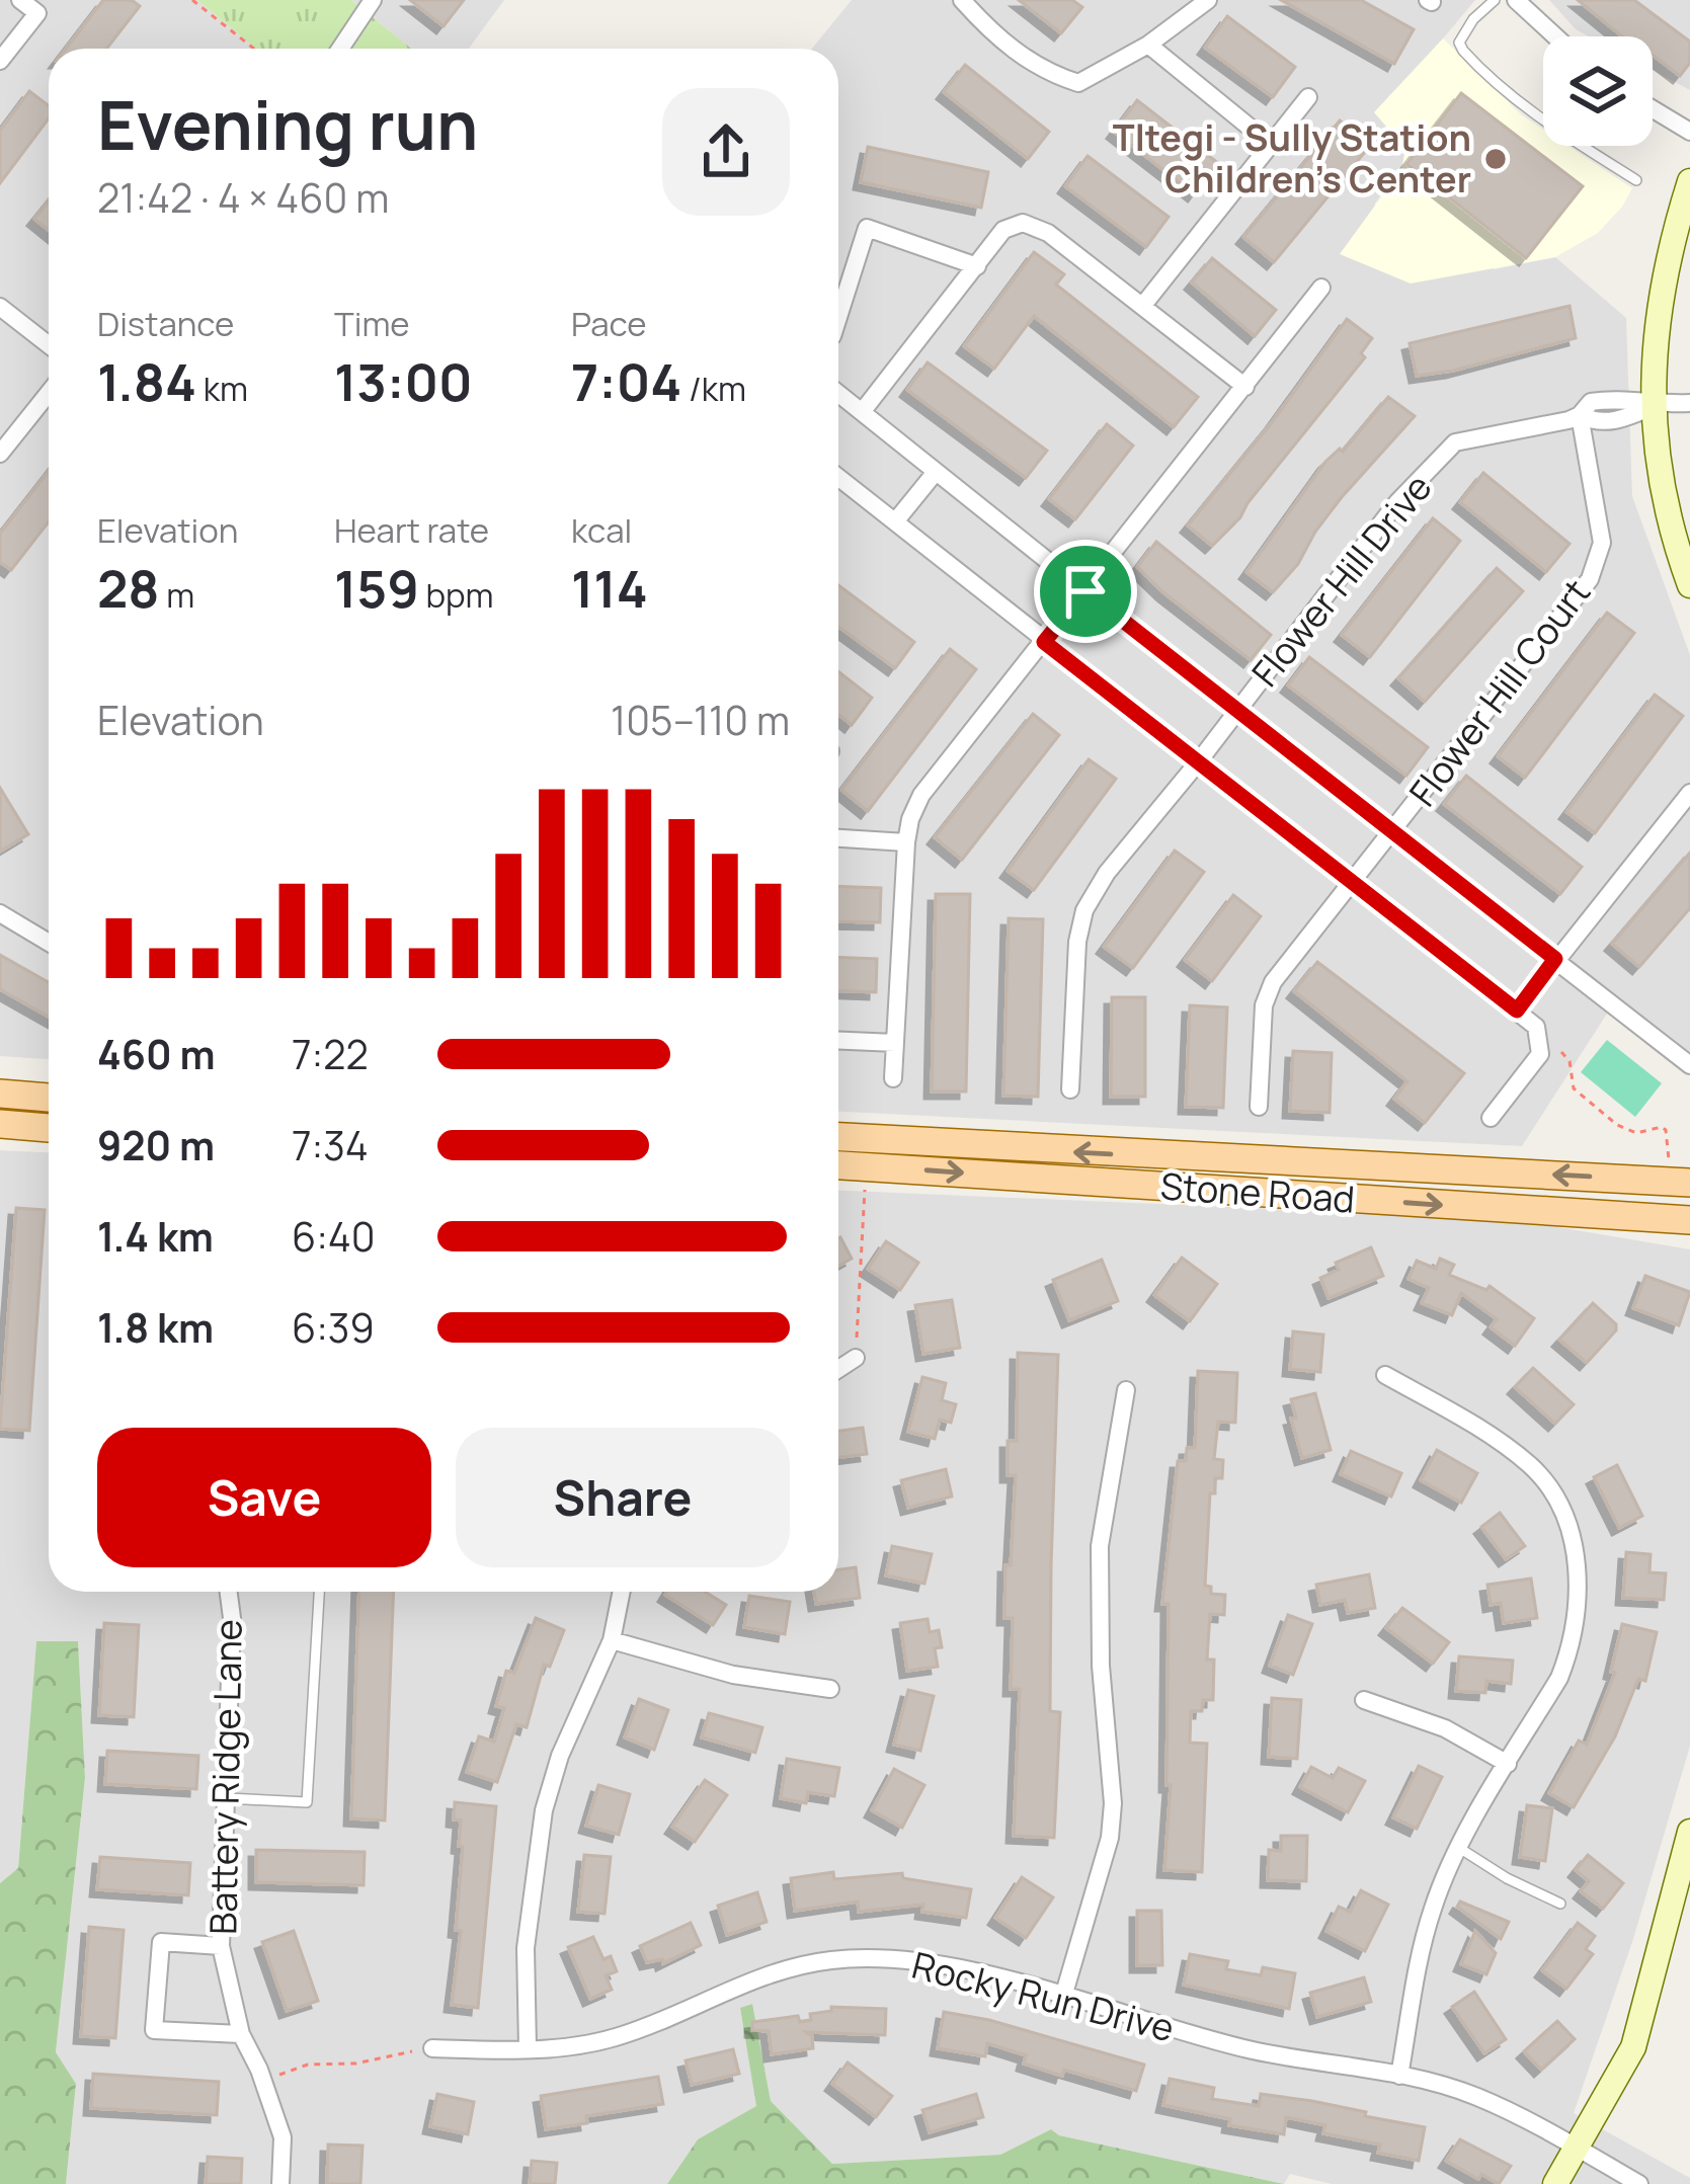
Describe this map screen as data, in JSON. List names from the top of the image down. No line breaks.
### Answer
{"streets":{"main road":["Stone Road"],"street":["Flower Hill Drive","Flower Hill Court","Battery Ridge Lane","Rocky Run Drive"]},"crossings":[["Flower Hill Drive","Flower Hill Court"]],"places":["Tltegi - Sully Station Children's Center"],"page":{"heading":["Evening run","21:42 · 4 × 460 m"],"stats":[["Distance","1.84 km"],["Time","13:00"],["Pace","7:04 /km"],["Elevation","28 m"],["Heart rate","159 bpm"],["kcal","114"]],"chart":["Elevation","105–110 m"],"list":[{"name":"460 m","note":"7:22"},{"name":"920 m","note":"7:34"},{"name":"1.4 km","note":"6:40"},{"name":"1.8 km","note":"6:39"}],"buttons":["Save","Share"]}}
